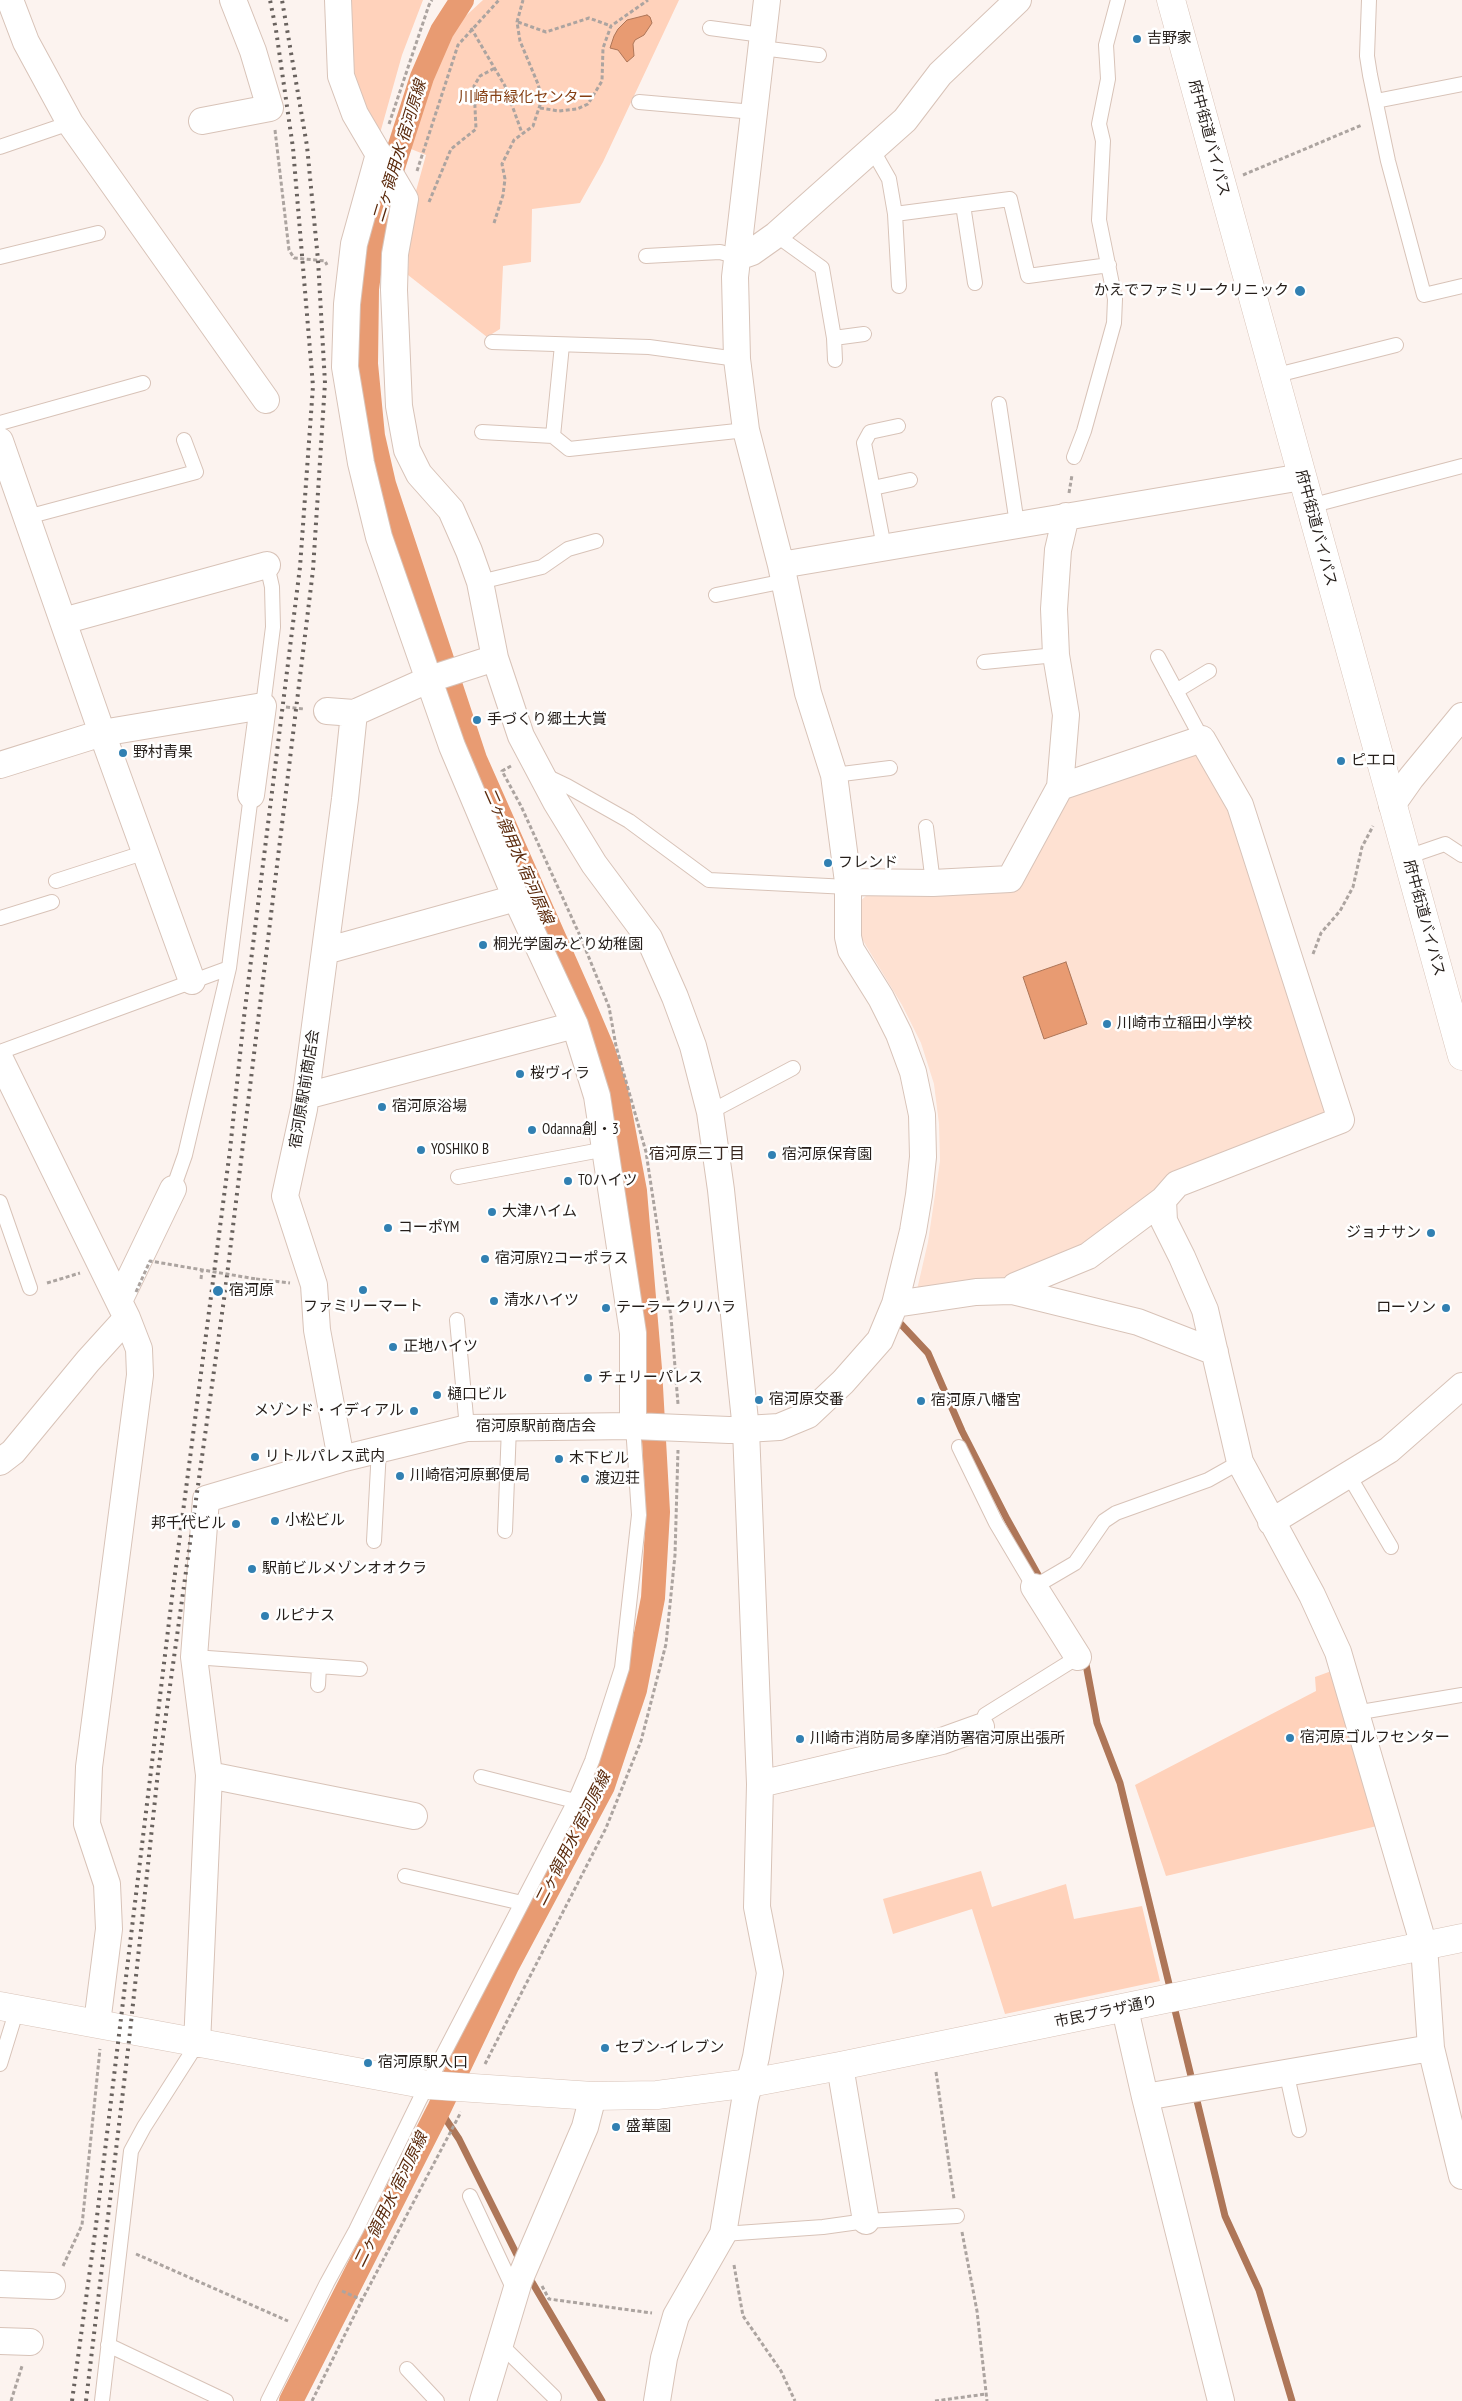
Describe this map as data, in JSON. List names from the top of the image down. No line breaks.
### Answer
{"streets":{"street":["府中街道バイパス","宿河原駅前商店会","市民プラザ通り"]},"districts":["宿河原三丁目"],"water":["二ヶ領用水 宿河原線"],"parks":["川崎市緑化センター"],"places":["吉野家","かえでファミリークリニック","手づくり郷土大賞","野村青果","ピエロ","フレンド","桐光学園みどり幼稚園","川崎市立稲田小学校","桜ヴィラ","宿河原浴場","Odanna創・3","YOSHIKO B","宿河原保育園","TOハイツ","大津ハイム","コーポYM","ジョナサン","宿河原Y2コーポラス","ファミリーマート","宿河原","清水ハイツ","テーラークリハラ","ローソン","正地ハイツ","チェリーパレス","樋口ビル","宿河原交番","宿河原八幡宮","メゾンド・イディアル","リトルパレス武内","木下ビル","川崎宿河原郵便局","渡辺荘","小松ビル","邦千代ビル","駅前ビルメゾンオオクラ","ルピナス","宿河原ゴルフセンター","川崎市消防局多摩消防署宿河原出張所","セブン-イレブン","宿河原駅入口","盛華園"]}
